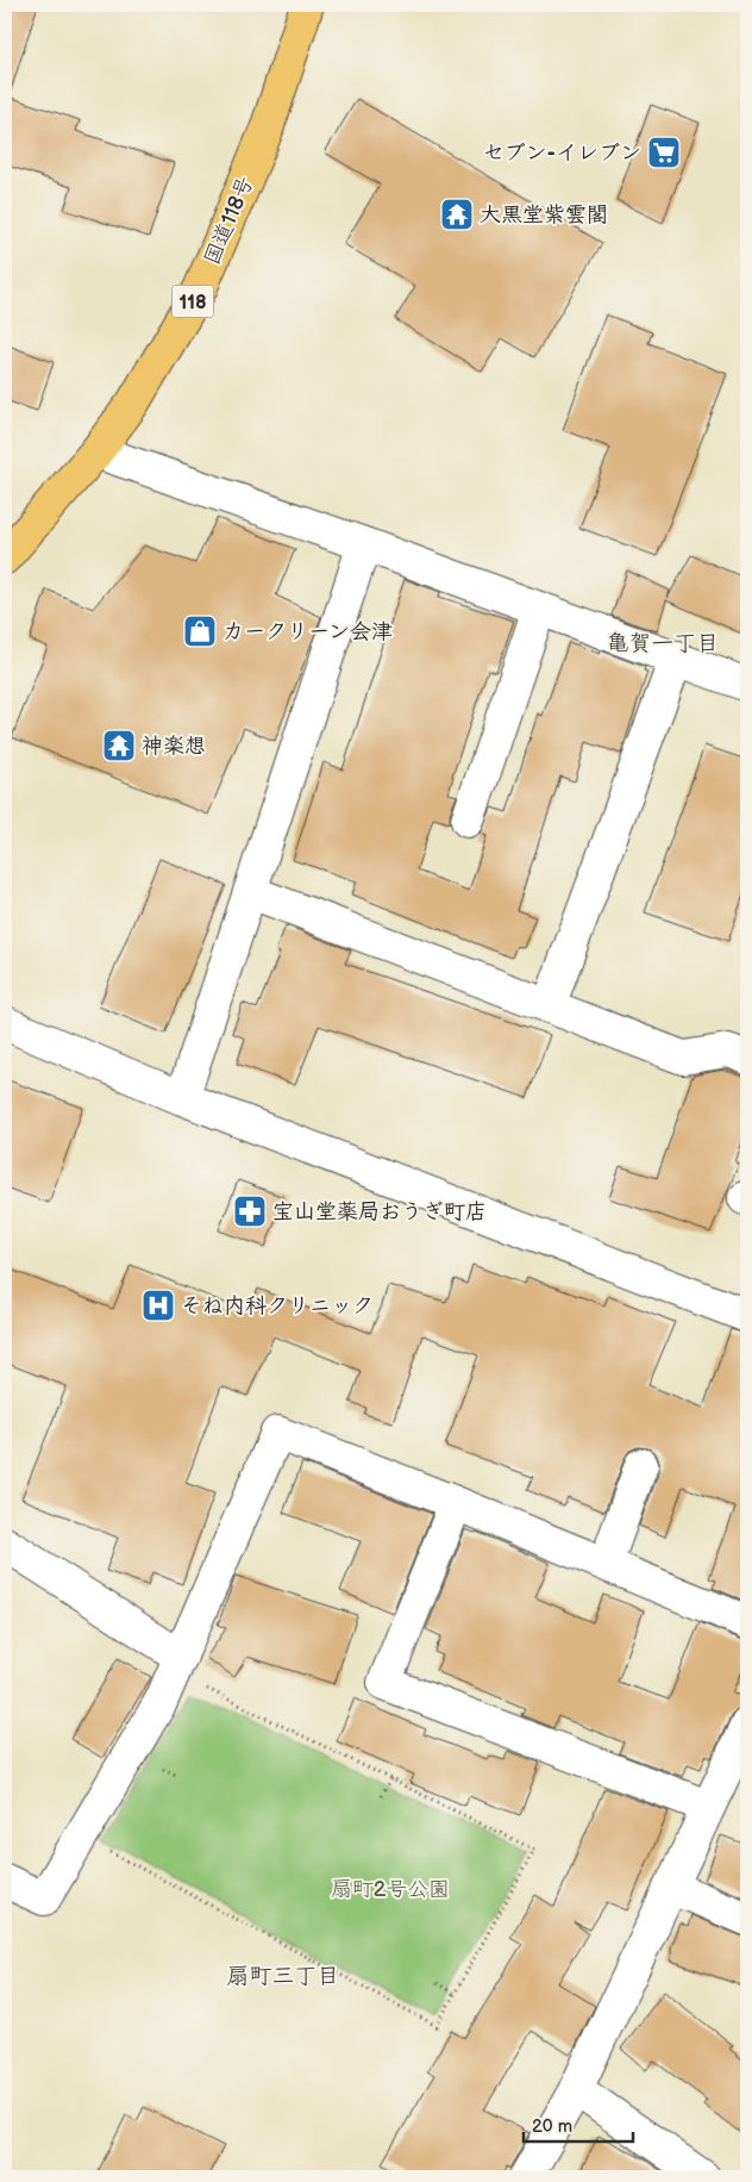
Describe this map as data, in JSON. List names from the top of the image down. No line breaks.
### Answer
{"streets":{"highway":["国道118号","118"]},"districts":["亀賀一丁目","扇町三丁目"],"parks":["扇町2号公園"],"places":{"supermarket":["セブン-イレブン"],"temple":["大黒堂紫雲閣","神楽想"],"shop":["カークリーン会津"],"pharmacy":["宝山堂薬局おうぎ町店"],"hospital":["そね内科クリニック"]},"scale_bar":"20 m"}
